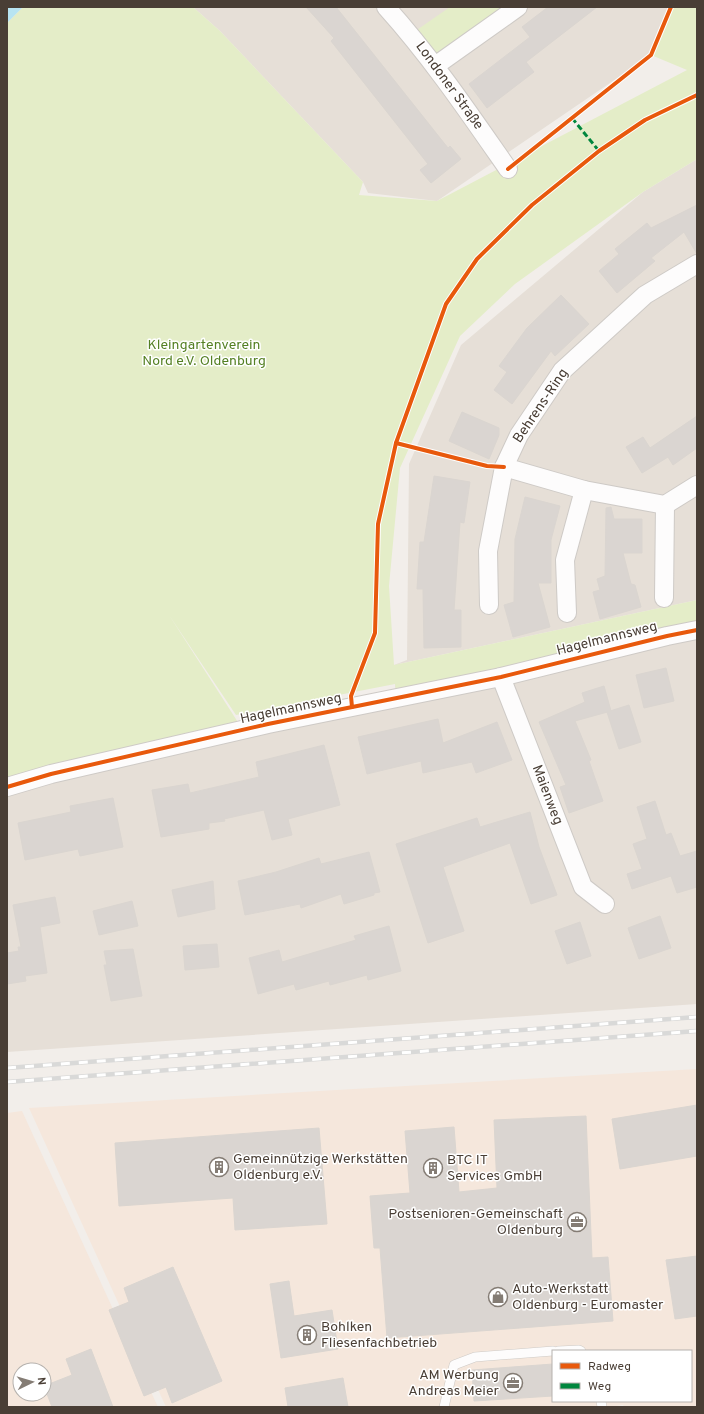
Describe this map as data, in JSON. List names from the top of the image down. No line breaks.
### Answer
{"streets":{"street":["Londoner Straße","Behrens-Ring","Hagelmannsweg","Maienweg"]},"crossings":[["Hagelmannsweg","Maienweg"]],"parks":["Kleingartenverein Nord e.V. Oldenburg"],"places":{"building":["Gemeinnützige Werkstätten Oldenburg e.V.","BTC IT Services GmbH","Bohlken Fliesenfachbetrieb"],"office":["Postsenioren-Gemeinschaft Oldenburg","AM Werbung Andreas Meier"],"shop":["Auto-Werkstatt Oldenburg - Euromaster"]},"legend":["Radweg","Weg"],"north":"right"}
